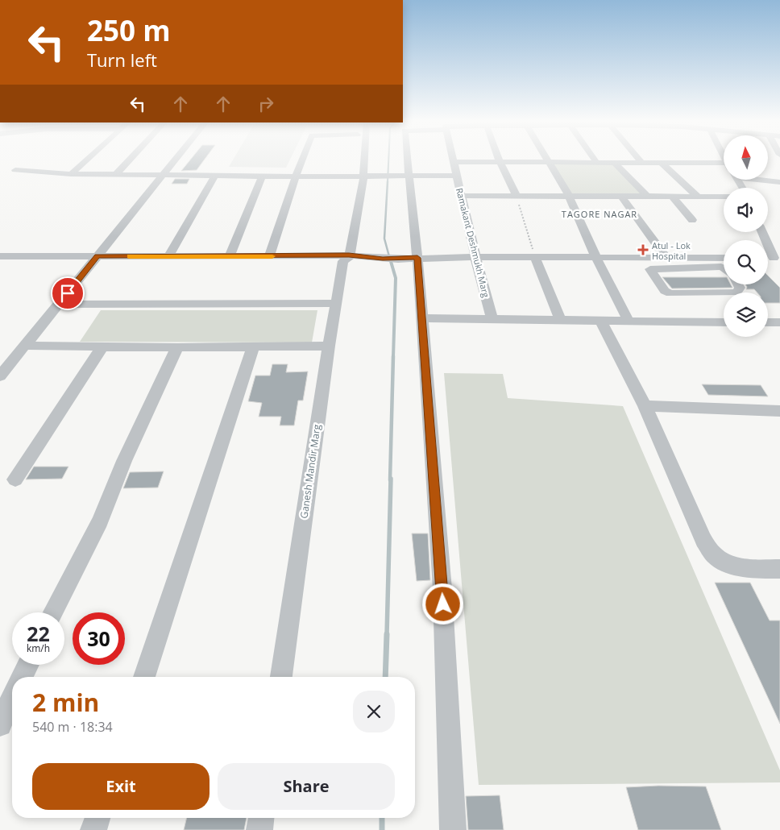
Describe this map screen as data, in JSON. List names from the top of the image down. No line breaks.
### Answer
{"streets":{"street":["Ramakant Deshmukh Marg","Ganesh Mandir Marg"]},"districts":["TAGORE NAGAR"],"places":{"health":["Atul - Lok Hospital"]},"north":"top","page":{"turn":["250 m","Turn left"],"speed":"22 km/h","limit":"30","heading":["2 min","540 m · 18:34"],"buttons":["Exit","Share"]}}
